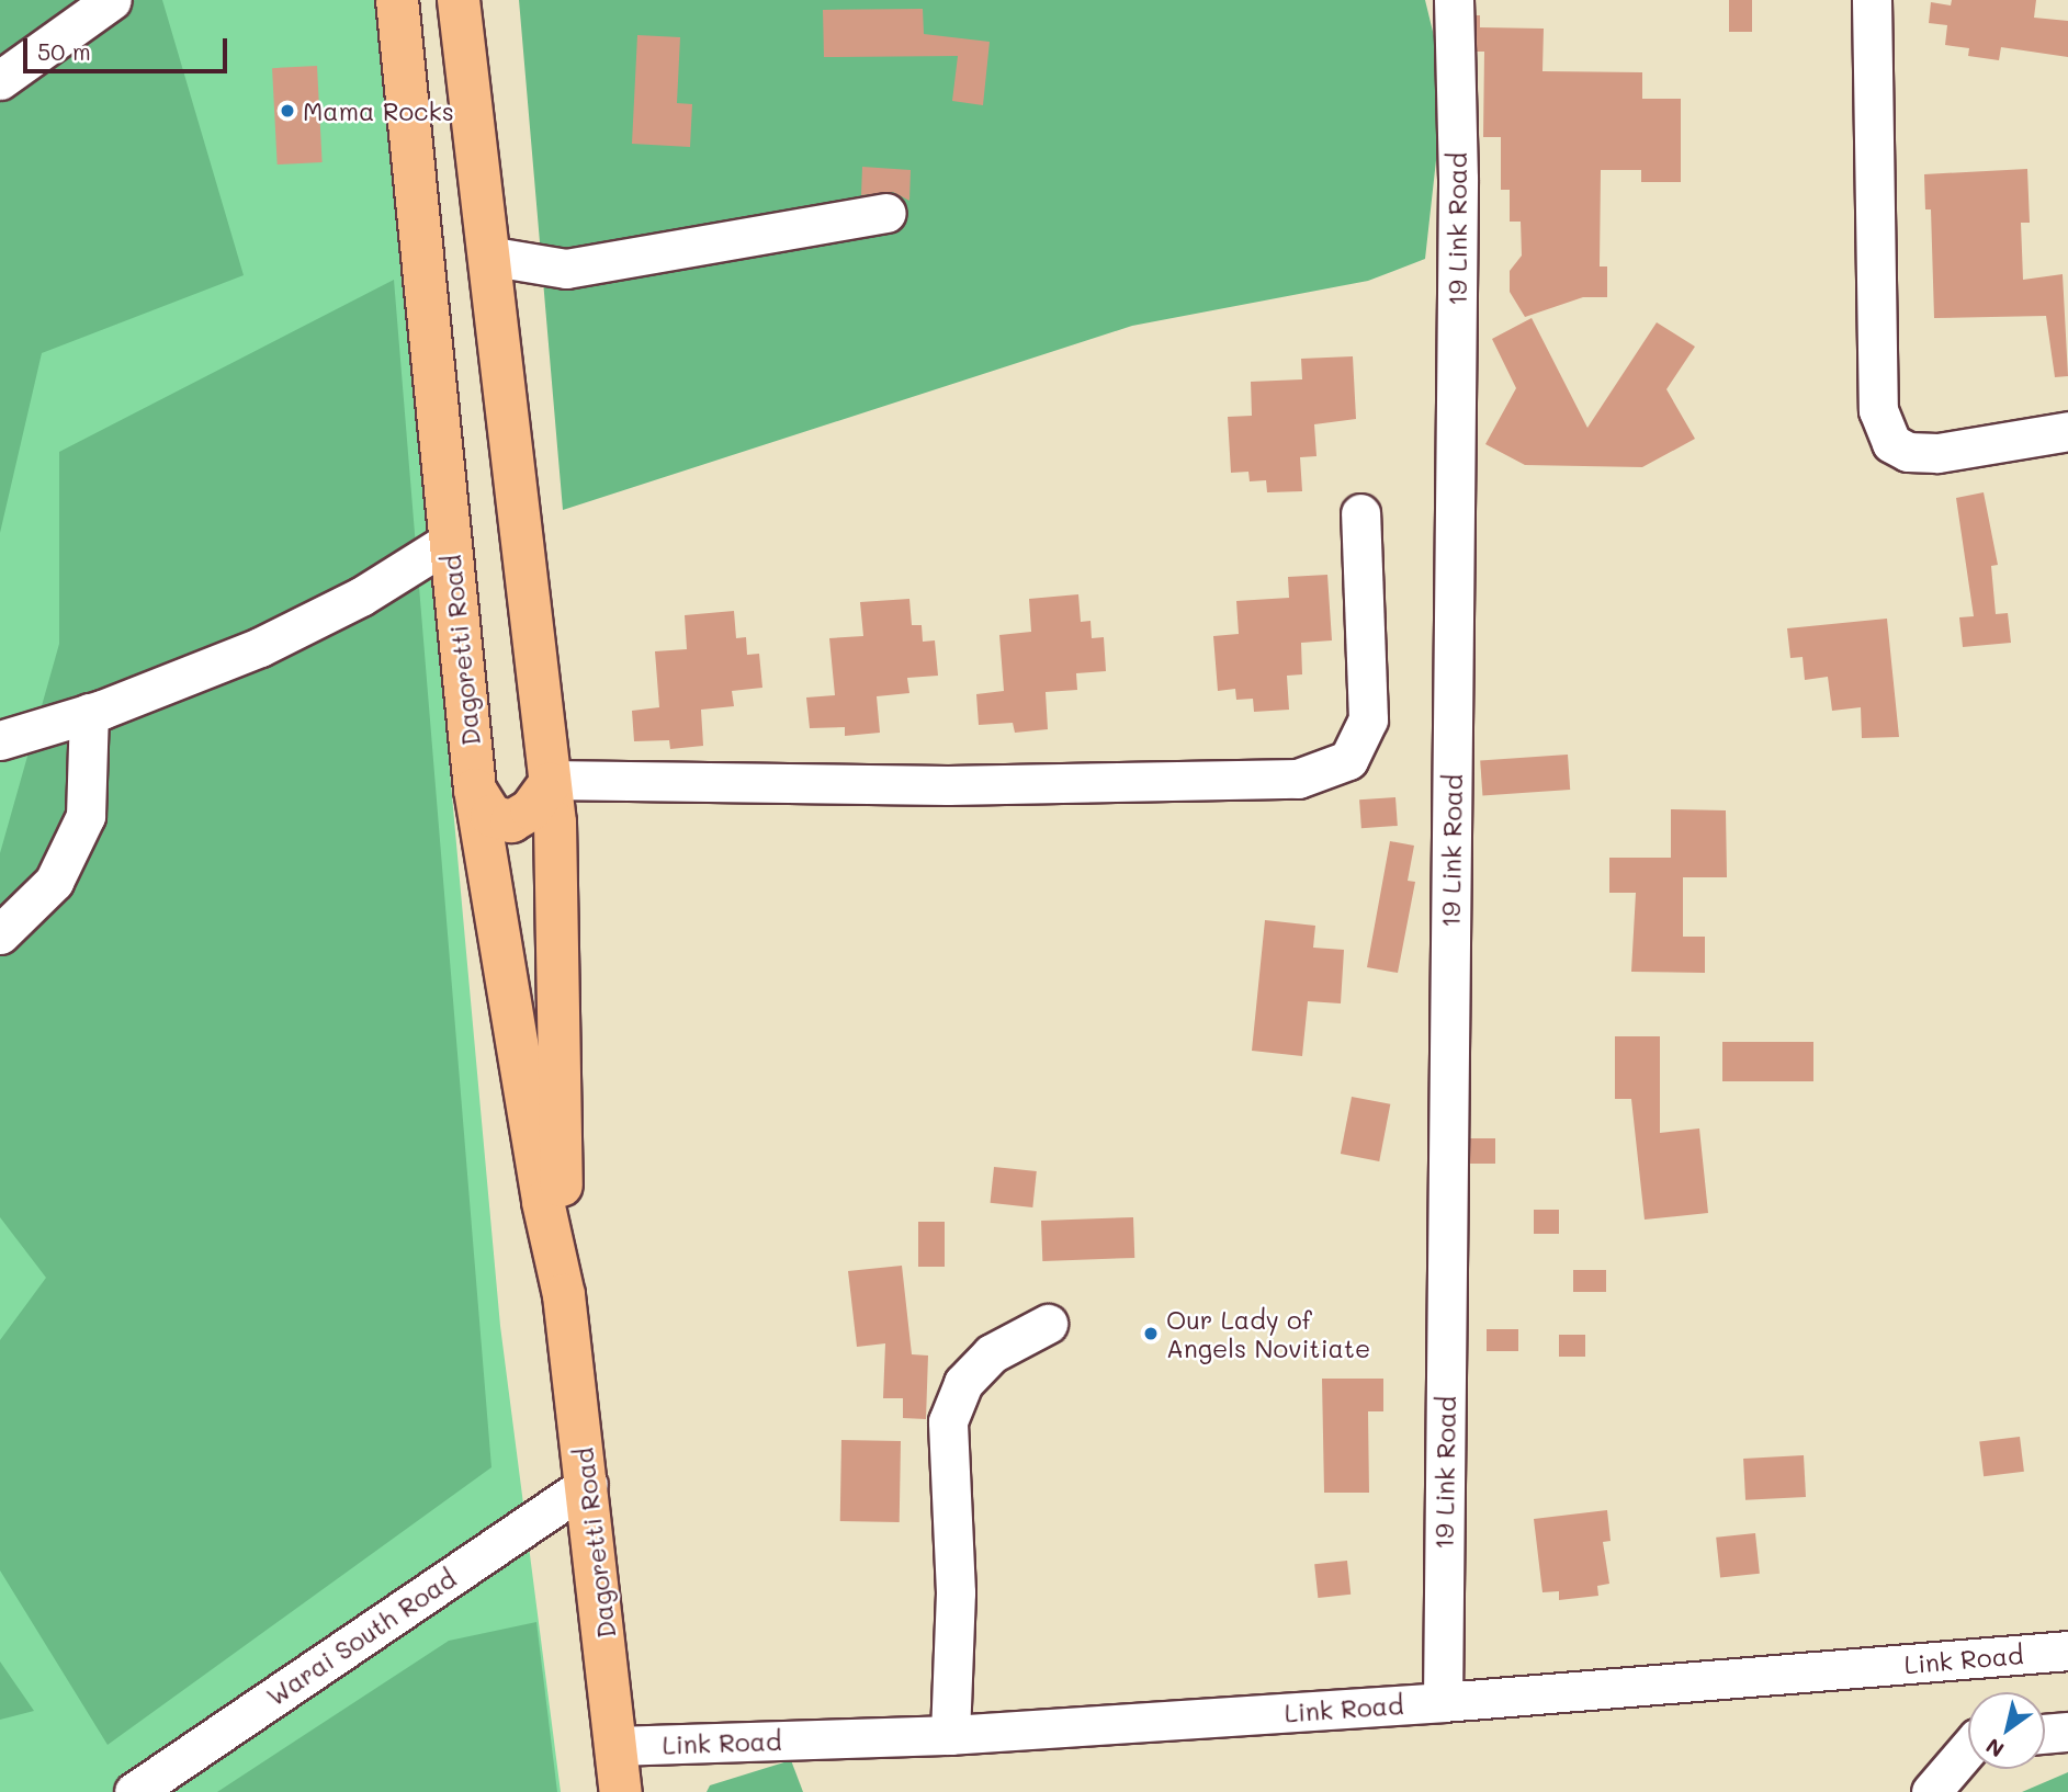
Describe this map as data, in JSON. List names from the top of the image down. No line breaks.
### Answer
{"streets":{"main road":["Dagoretti Road"],"street":["19 Link Road","Warai South Road","Link Road"]},"crossings":[["19 Link Road","Link Road"],["Dagoretti Road","Warai South Road"],["Dagoretti Road","Link Road"]],"places":["Mama Rocks","Our Lady of Angels Novitiate"],"scale_bar":"50 m","north":"bottom left"}
